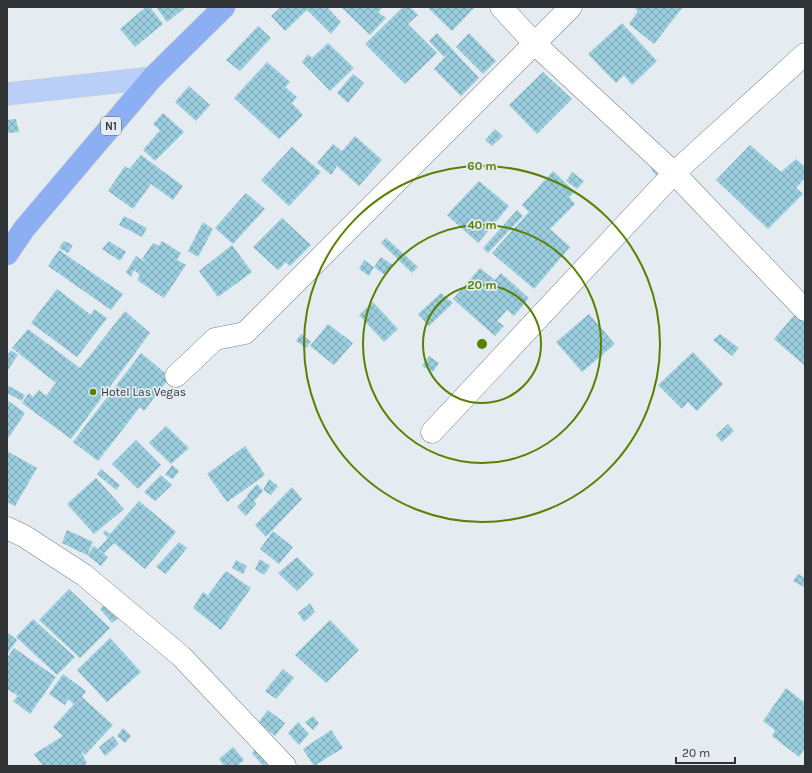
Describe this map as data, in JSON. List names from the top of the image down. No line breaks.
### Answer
{"streets":{"highway":["N1"]},"places":["Hotel Las Vegas"],"scale_bar":"20 m","rings":["60 m","40 m","20 m"]}
